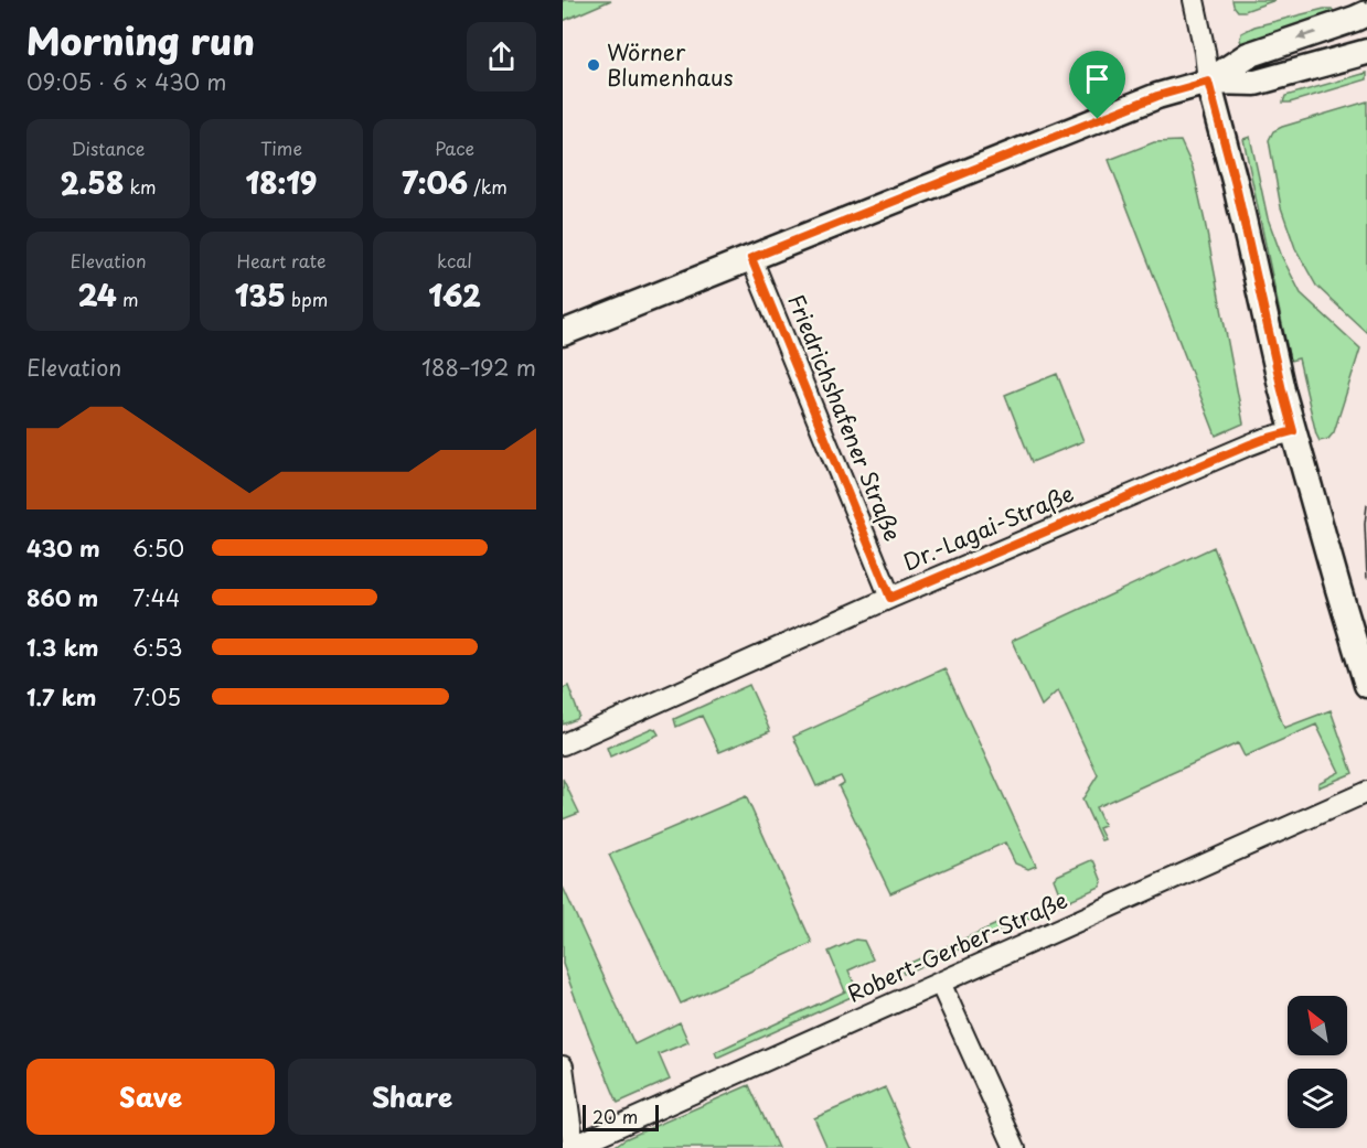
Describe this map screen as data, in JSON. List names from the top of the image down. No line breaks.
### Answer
{"streets":{"street":["Friedrichshafener Straße","Dr.-Lagai-Straße","Robert-Gerber-Straße"]},"crossings":[["Friedrichshafener Straße","Dr.-Lagai-Straße"]],"places":["Wörner Blumenhaus"],"scale_bar":"20 m","north":"top left","page":{"heading":["Morning run","09:05 · 6 × 430 m"],"stats":[["Distance","2.58 km"],["Time","18:19"],["Pace","7:06 /km"],["Elevation","24 m"],["Heart rate","135 bpm"],["kcal","162"]],"chart":["Elevation","188–192 m"],"list":[{"name":"430 m","note":"6:50"},{"name":"860 m","note":"7:44"},{"name":"1.3 km","note":"6:53"},{"name":"1.7 km","note":"7:05"}],"buttons":["Save","Share"],"scale":"20 m"}}
